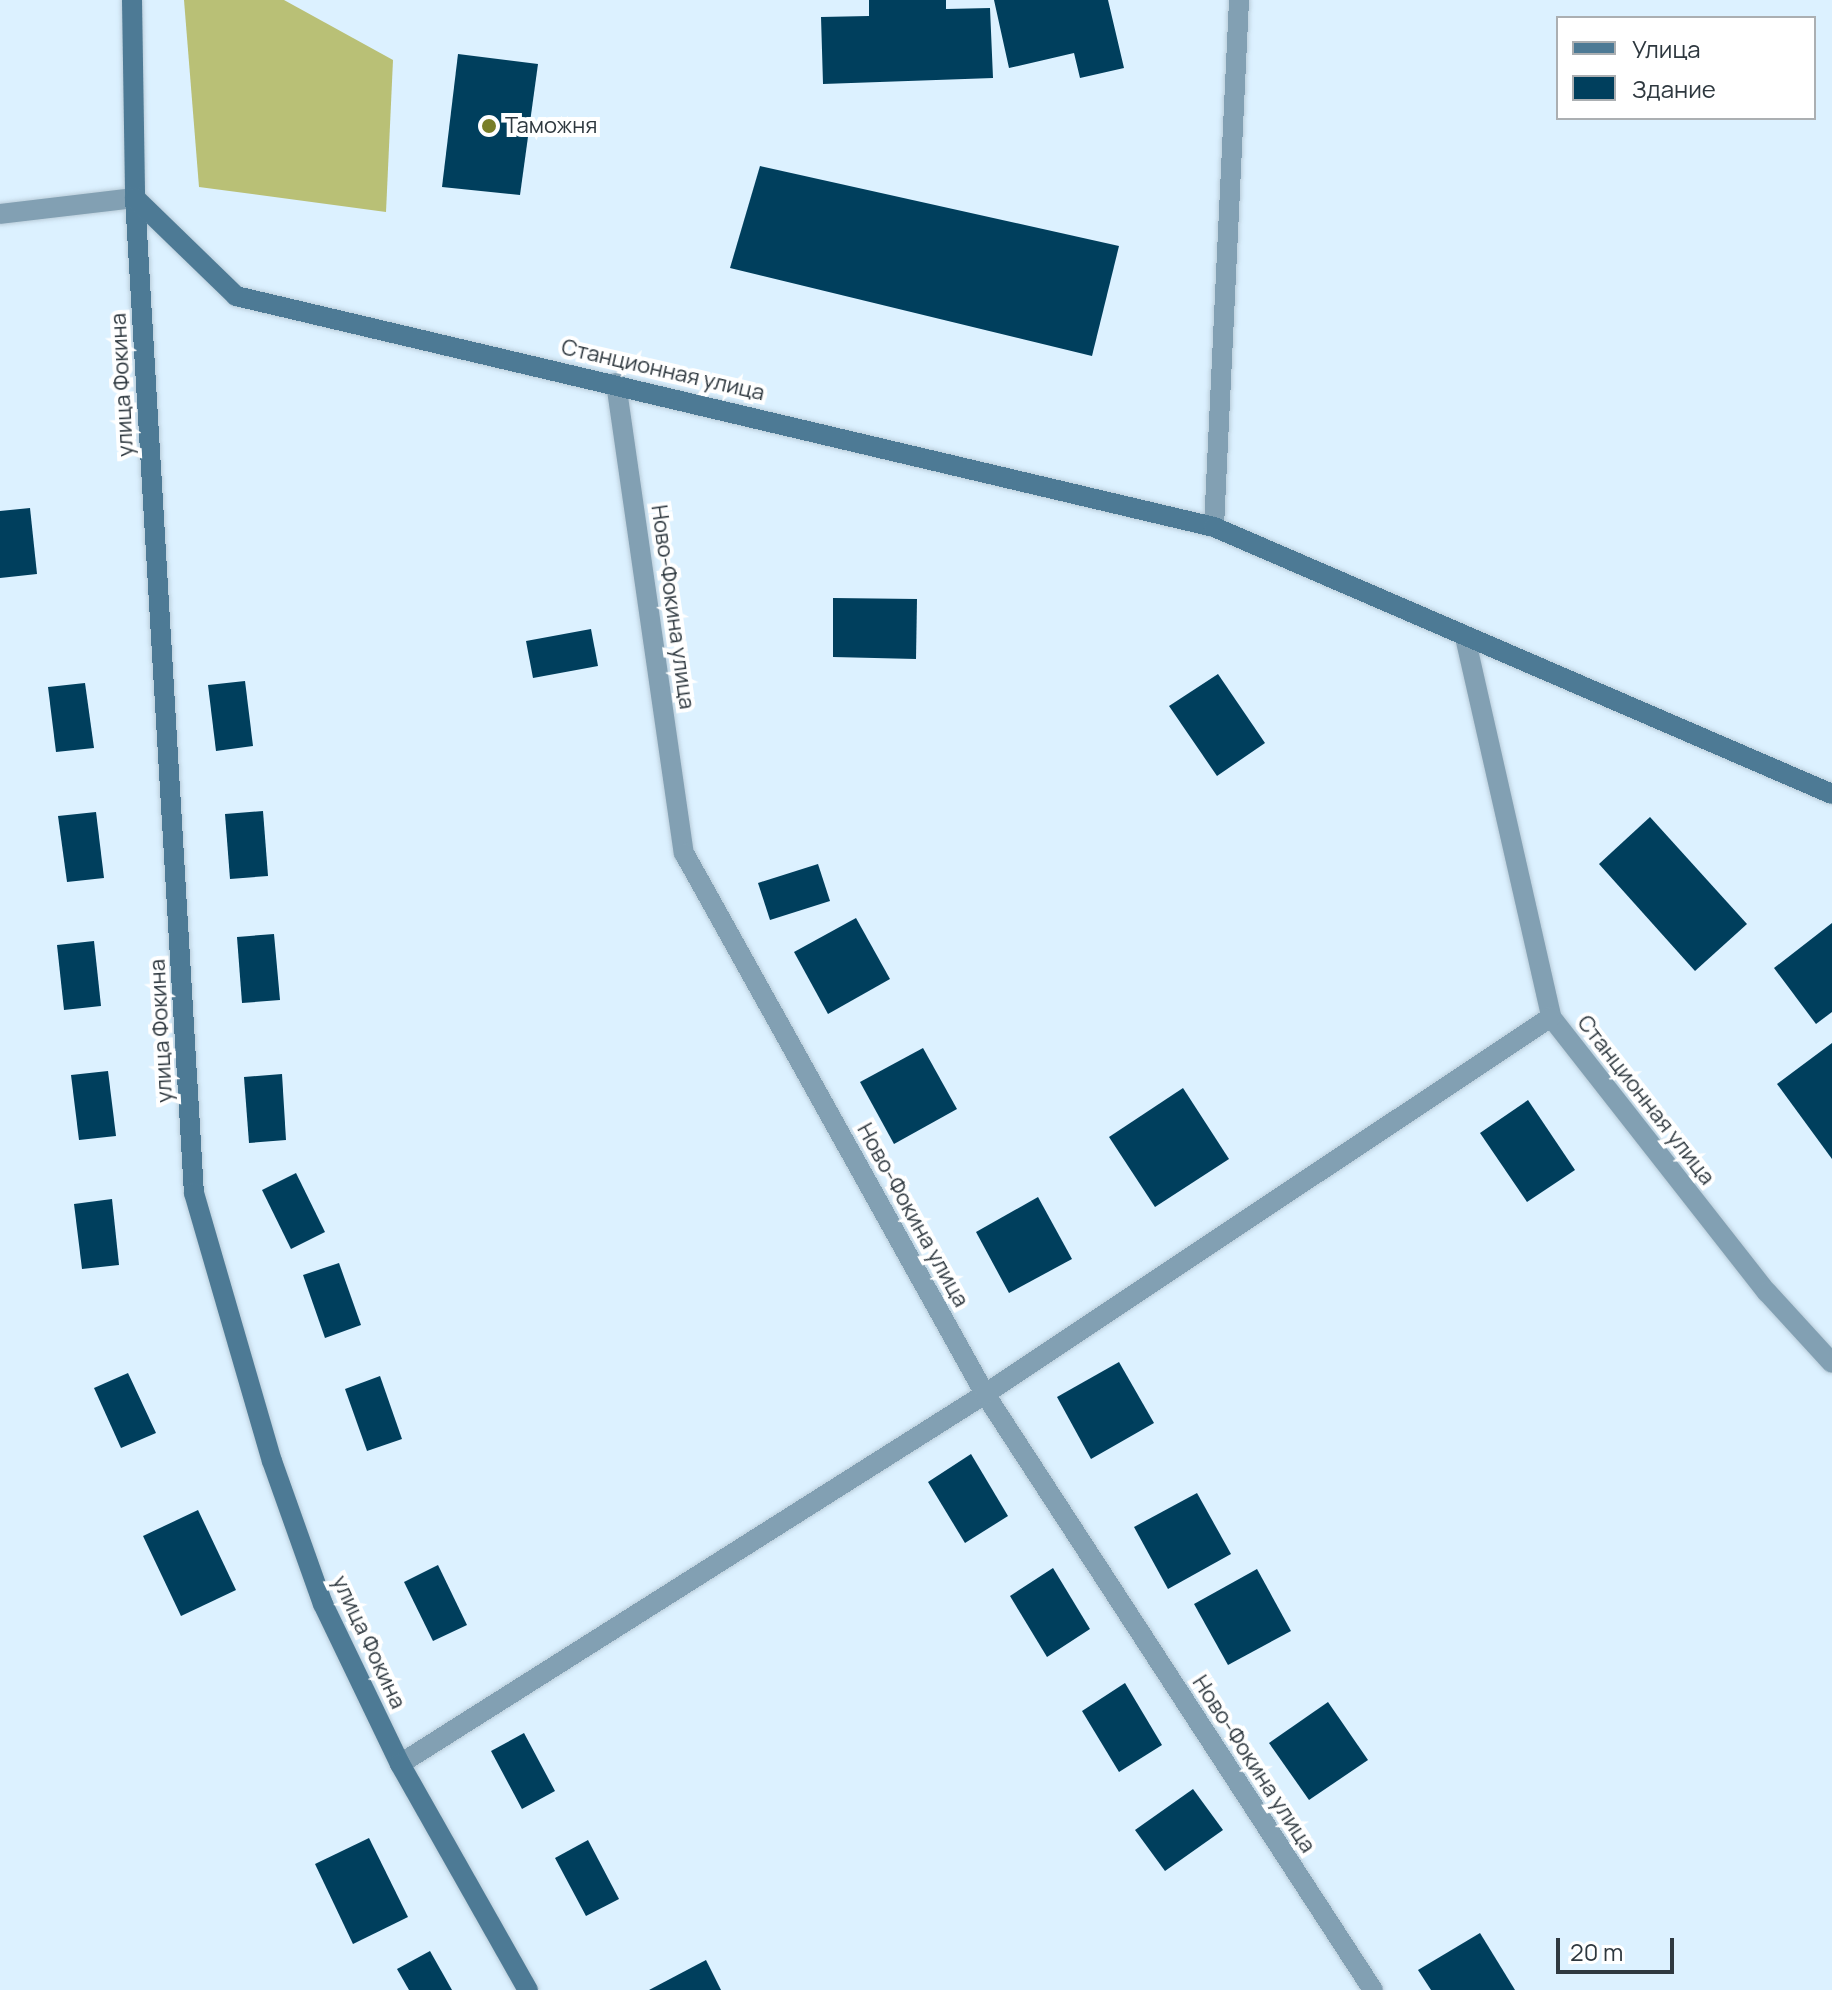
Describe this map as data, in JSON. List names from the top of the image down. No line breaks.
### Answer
{"streets":{"main road":["Станционная улица","улица Фокина"],"street":["Ново-Фокина улица"]},"crossings":[["Станционная улица","улица Фокина"],["Станционная улица","Ново-Фокина улица"]],"places":["Таможня"],"legend":["Улица","Здание"],"scale_bar":"20 m"}
